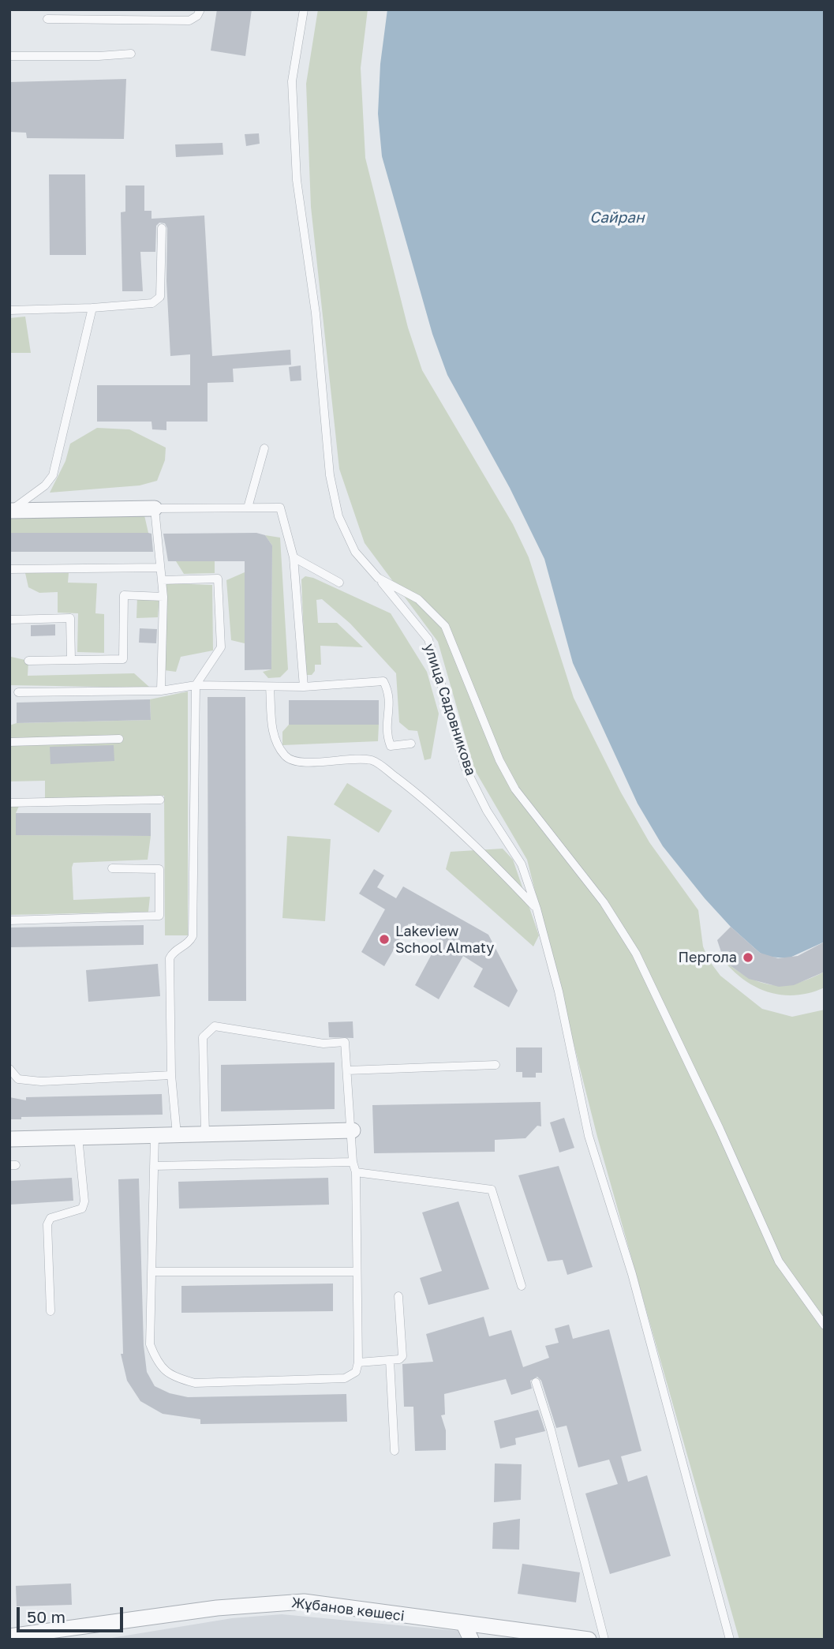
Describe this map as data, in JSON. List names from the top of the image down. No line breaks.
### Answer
{"streets":{"street":["Жұбанов көшесі"],"lane":["улица Садовникова"]},"water":["Сайран"],"places":["Lakeview School Almaty","Пергола"],"scale_bar":"50 m"}
